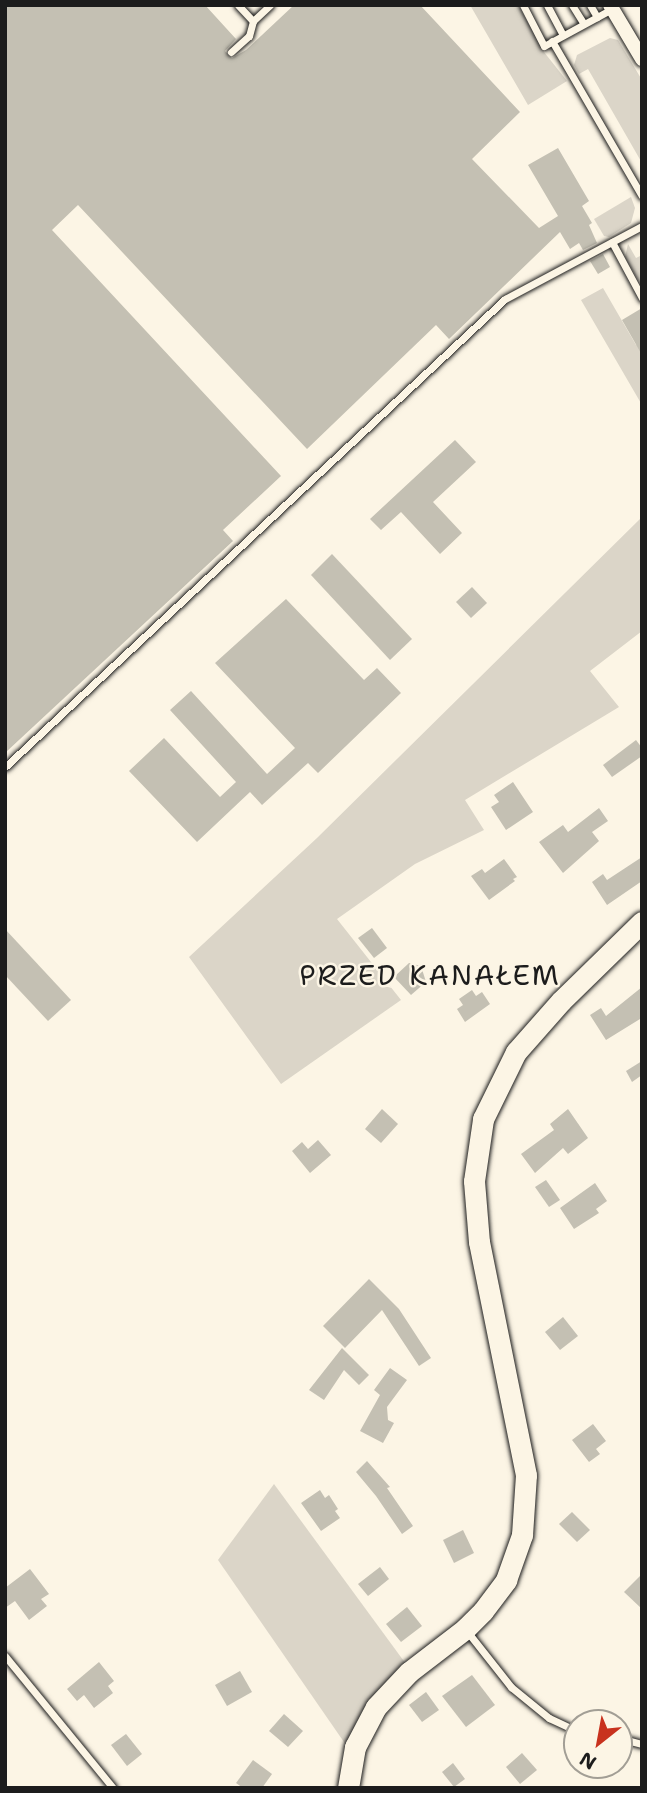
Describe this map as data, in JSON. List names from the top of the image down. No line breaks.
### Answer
{"districts":["PRZED KANAŁEM"],"north":"bottom left"}
